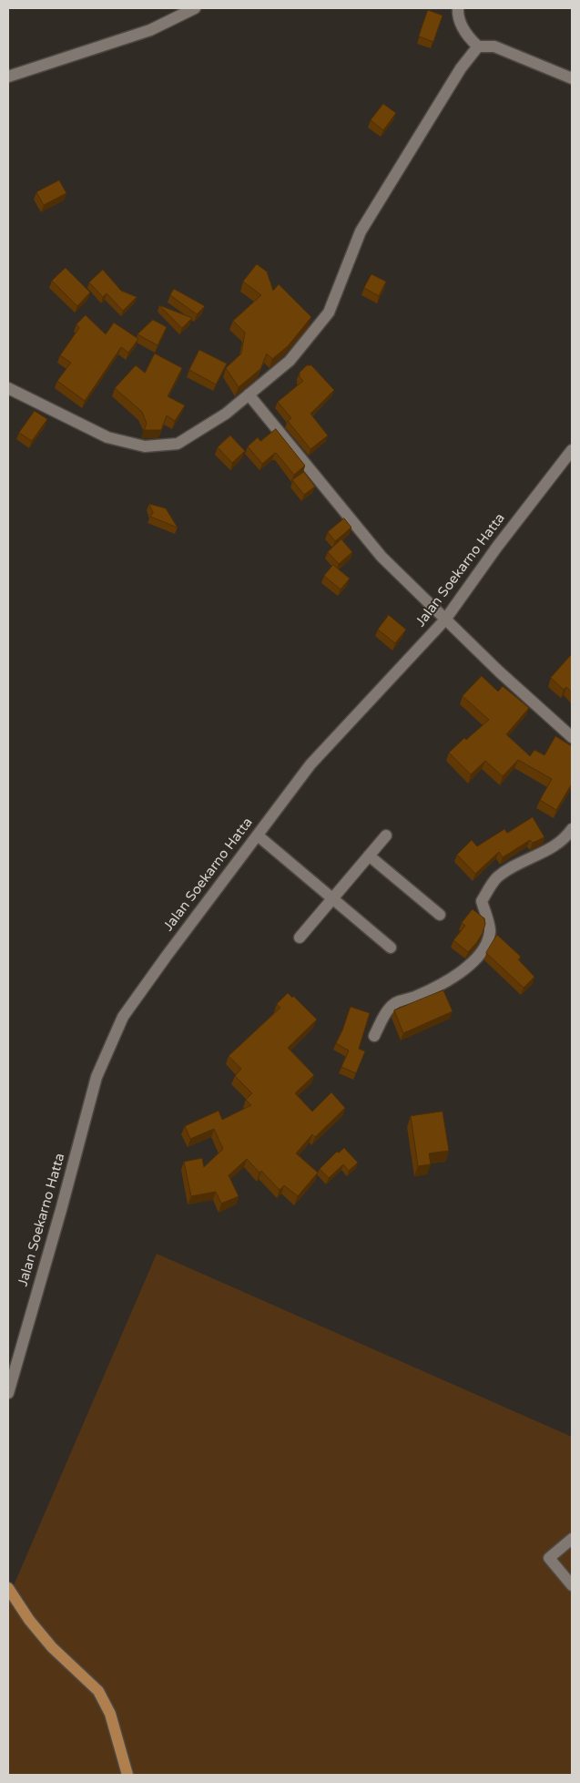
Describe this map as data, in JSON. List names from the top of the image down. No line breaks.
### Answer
{"streets":{"street":["Jalan Soekarno Hatta"]}}
